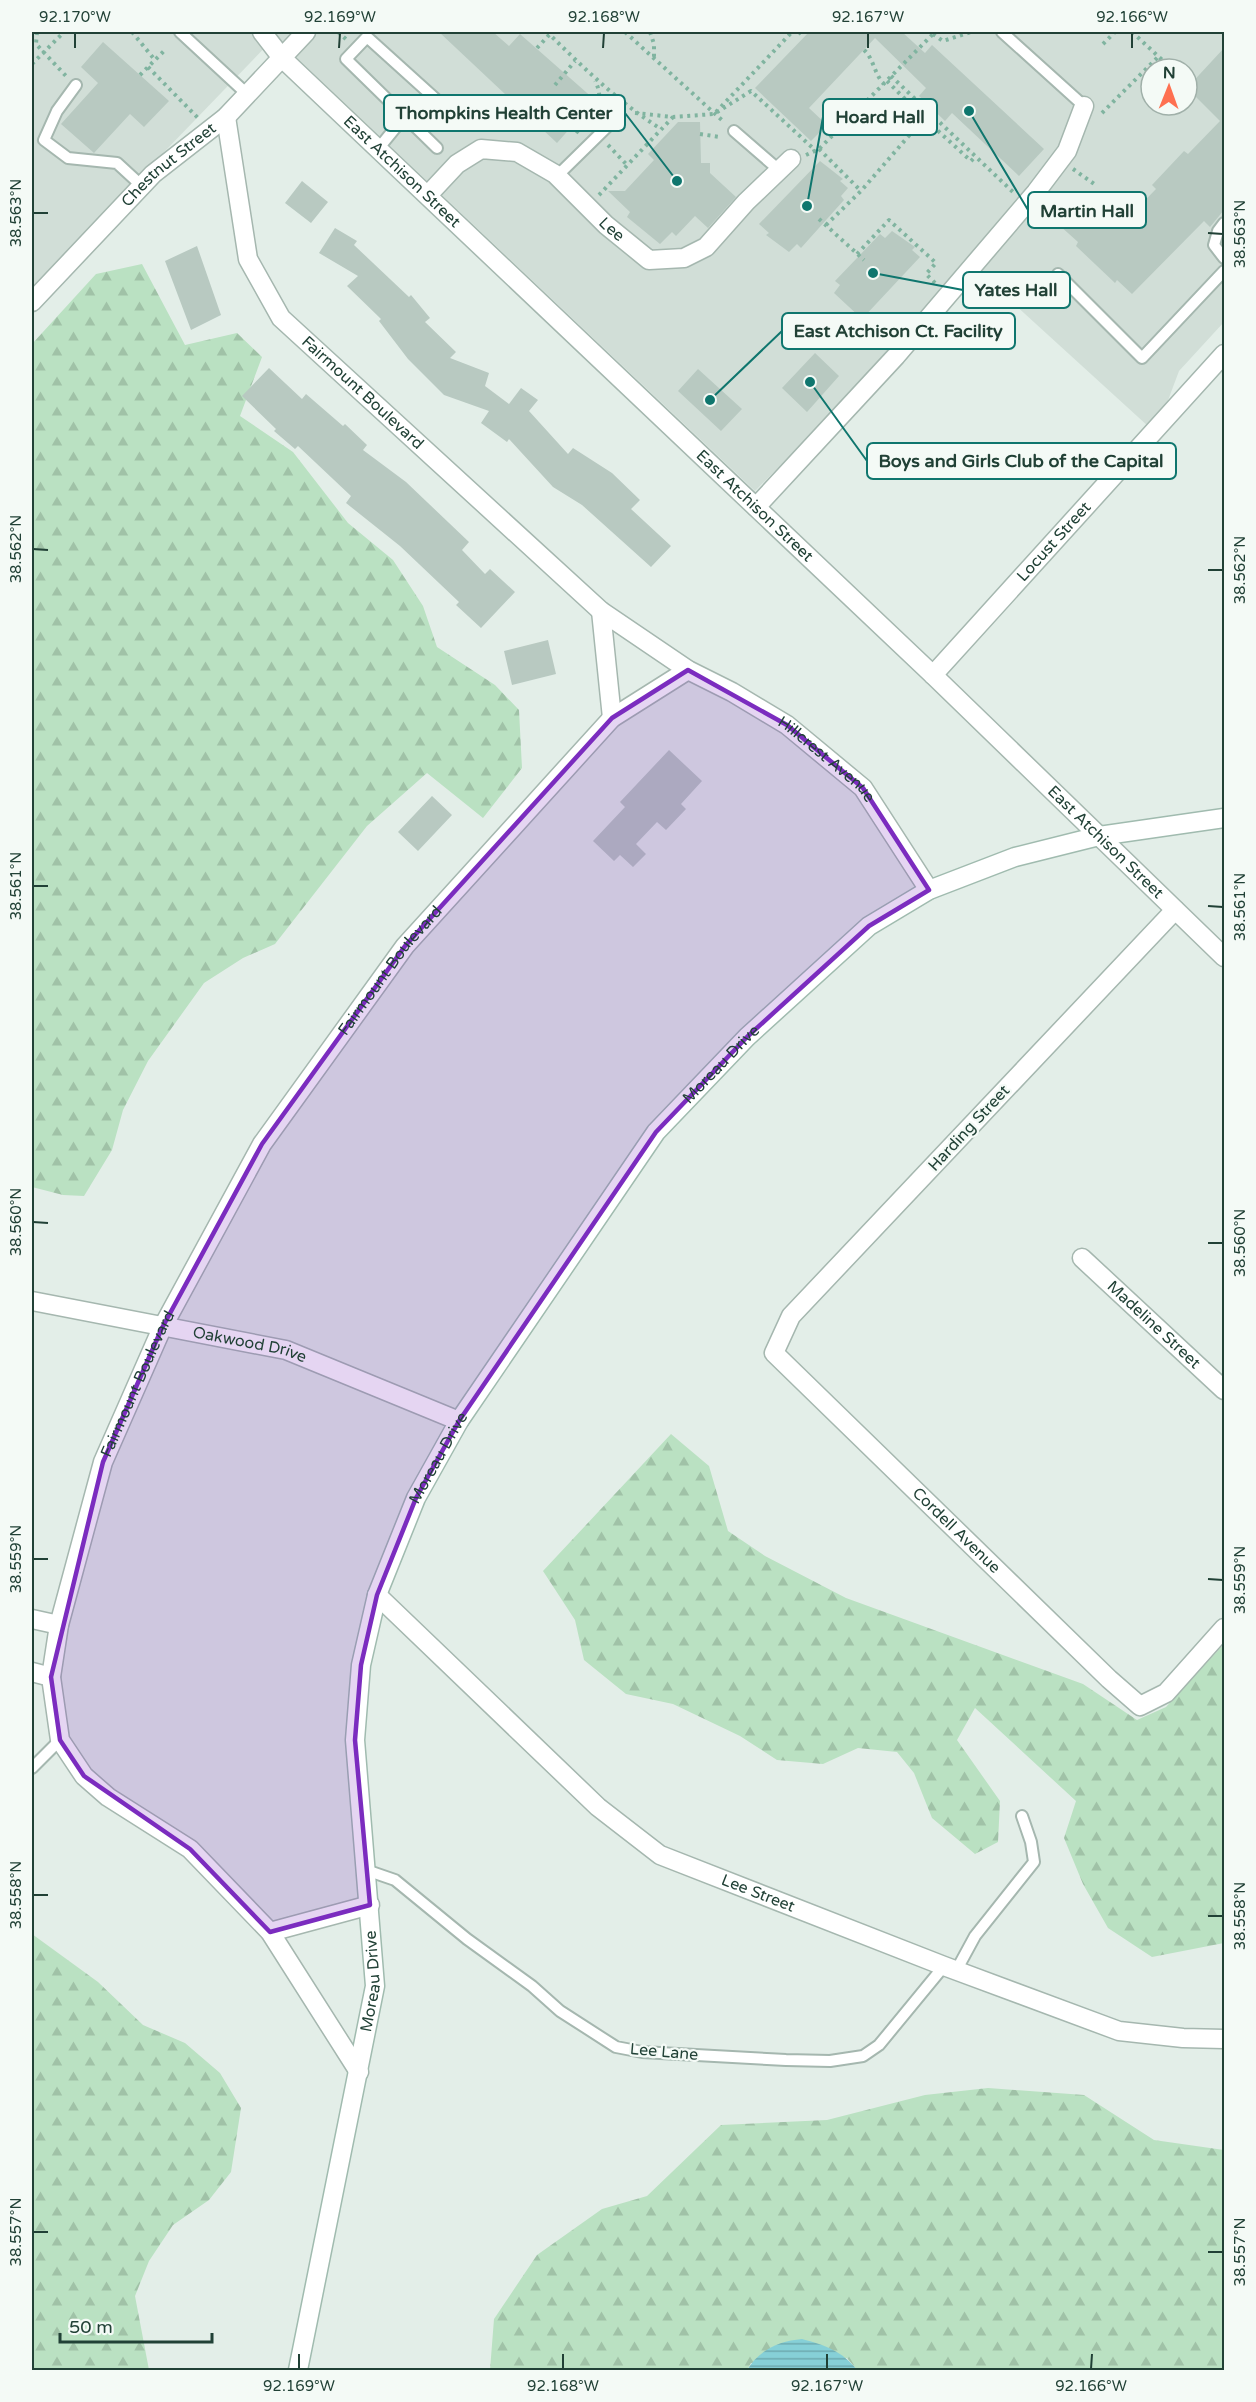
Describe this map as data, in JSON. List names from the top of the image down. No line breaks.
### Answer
{"streets":{"street":["Chestnut Street","East Atchison Street","Lee","Fairmount Boulevard","Locust Street","Hillcrest Avenue","Moreau Drive","Harding Street","Madeline Street","Oakwood Drive","Cordell Avenue","Lee Street"],"lane":["Lee Lane"]},"crossings":[["Chestnut Street","East Atchison Street"],["Chestnut Street","Fairmount Boulevard"],["East Atchison Street","Lee"],["East Atchison Street","Locust Street"],["East Atchison Street","Moreau Drive"],["East Atchison Street","Harding Street"],["Fairmount Boulevard","Hillcrest Avenue"],["Fairmount Boulevard","Moreau Drive"],["Fairmount Boulevard","Oakwood Drive"],["Hillcrest Avenue","Moreau Drive"],["Moreau Drive","Oakwood Drive"],["Moreau Drive","Lee Street"],["Moreau Drive","Lee Lane"],["Harding Street","Cordell Avenue"],["Lee Street","Lee Lane"]],"places":["Martin Hall","Thompkins Health Center","Hoard Hall","Yates Hall","Boys and Girls Club of the Capital","East Atchison Ct. Facility"],"scale_bar":"50 m","north":"top","coordinates":["92.170°W","92.169°W","92.168°W","92.167°W","92.166°W","38.563°N","38.562°N","38.561°N","38.560°N","38.559°N","38.558°N","38.557°N"]}
